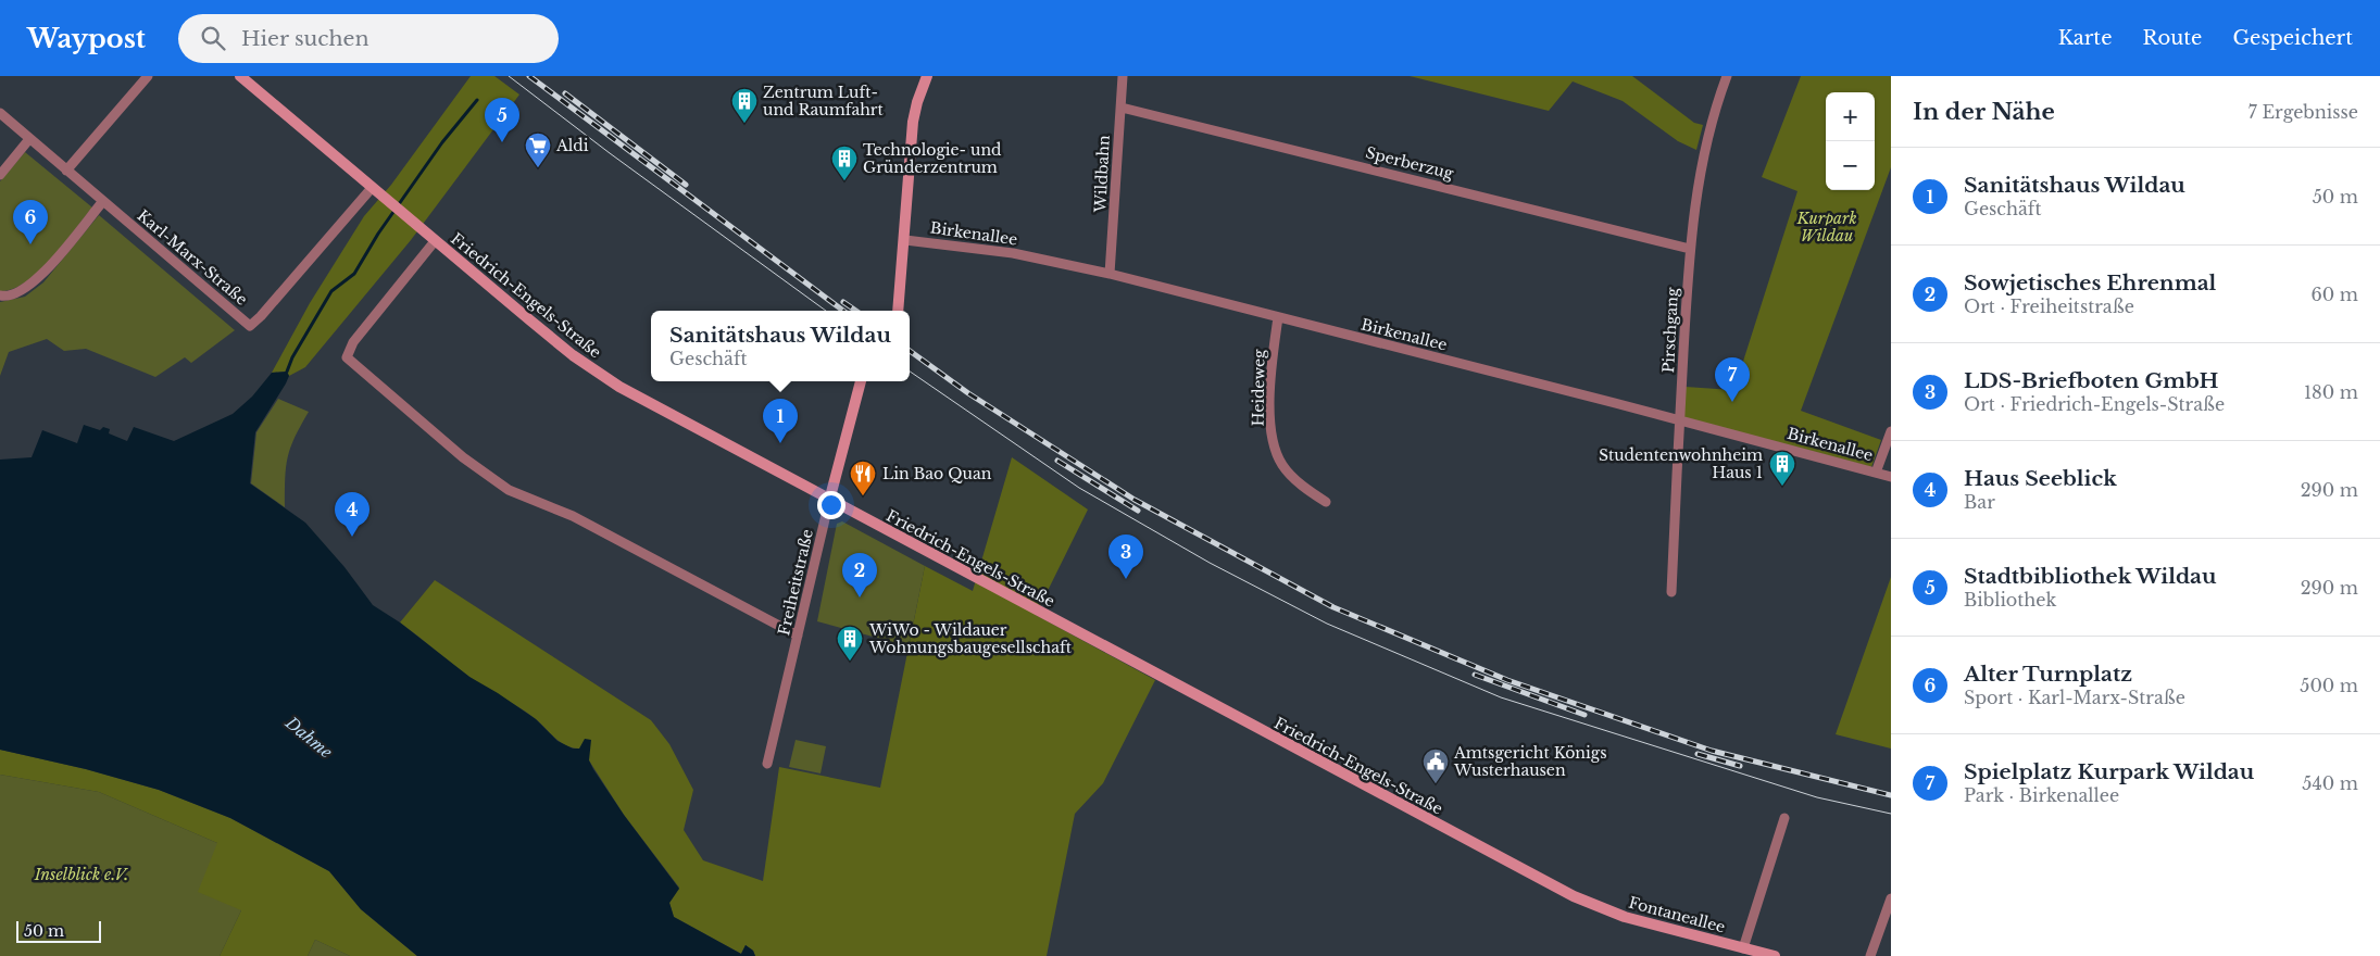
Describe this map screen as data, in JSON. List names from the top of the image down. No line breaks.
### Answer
{"streets":{"main road":["Friedrich-Engels-Straße","Freiheitstraße","Fontaneallee"],"street":["Sperberzug","Wildbahn","Birkenallee","Karl-Marx-Straße","Pirschgang","Heideweg"]},"crossings":[["Sperberzug","Wildbahn"],["Sperberzug","Pirschgang"],["Wildbahn","Birkenallee"],["Birkenallee","Pirschgang"],["Birkenallee","Heideweg"],["Karl-Marx-Straße","Friedrich-Engels-Straße"],["Friedrich-Engels-Straße","Freiheitstraße"],["Friedrich-Engels-Straße","Fontaneallee"]],"water":["Dahme"],"parks":["Kurpark Wildau","Inselblick e.V."],"places":{"building":["Zentrum Luft- und Raumfahrt","Technologie- und Gründerzentrum","Studentenwohnheim Haus 1","WiWo - Wildauer Wohnungsbaugesellschaft"],"supermarket":["Aldi"],"restaurant":["Lin Bao Quan"],"public building":["Amtsgericht Königs Wusterhausen"]},"scale_bar":"50 m","page":{"header":"Waypost","search":"Hier suchen","nav":["Karte","Route","Gespeichert"],"heading":["In der Nähe","7 Ergebnisse"],"map_buttons":["+","−"],"pins":["5","6","7","1","4","3","2"],"list":[{"mark":"1","name":"Sanitätshaus Wildau","note":"Geschäft","value":"50 m"},{"mark":"2","name":"Sowjetisches Ehrenmal","note":"Ort · Freiheitstraße","value":"60 m"},{"mark":"3","name":"LDS-Briefboten GmbH","note":"Ort · Friedrich-Engels-Straße","value":"180 m"},{"mark":"4","name":"Haus Seeblick","note":"Bar","value":"290 m"},{"mark":"5","name":"Stadtbibliothek Wildau","note":"Bibliothek","value":"290 m"},{"mark":"6","name":"Alter Turnplatz","note":"Sport · Karl-Marx-Straße","value":"500 m"},{"mark":"7","name":"Spielplatz Kurpark Wildau","note":"Park · Birkenallee","value":"540 m"}],"popup":["Sanitätshaus Wildau","Geschäft"],"scale":"50 m"}}
